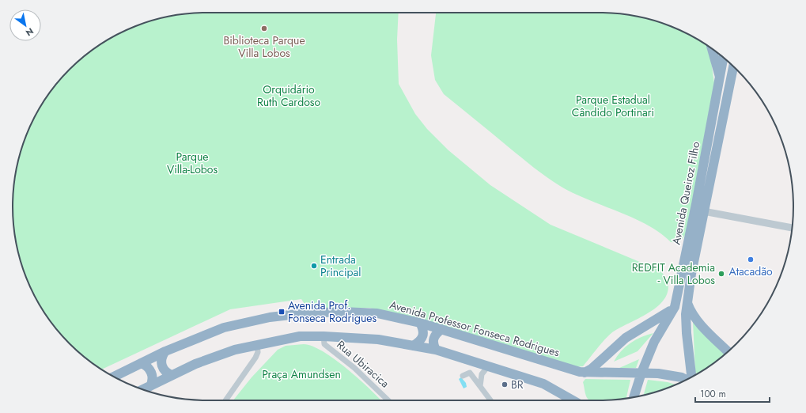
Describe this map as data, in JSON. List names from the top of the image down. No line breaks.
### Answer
{"streets":{"highway":["Avenida Queiroz Filho","Avenida Professor Fonseca Rodrigues"],"street":["Rua Ubiracica"]},"crossings":[["Avenida Queiroz Filho","Avenida Professor Fonseca Rodrigues"]],"parks":["Orquidário Ruth Cardoso","Parque Estadual Cândido Portinari","Parque Villa-Lobos","Praça Amundsen"],"places":{"other":["Biblioteca Parque Villa Lobos","Atacadão","Entrada Principal","REDFIT Academia - Villa Lobos","BR"],"transit":["Avenida Prof. Fonseca Rodrigues"]},"scale_bar":"100 m","north":"bottom right"}
